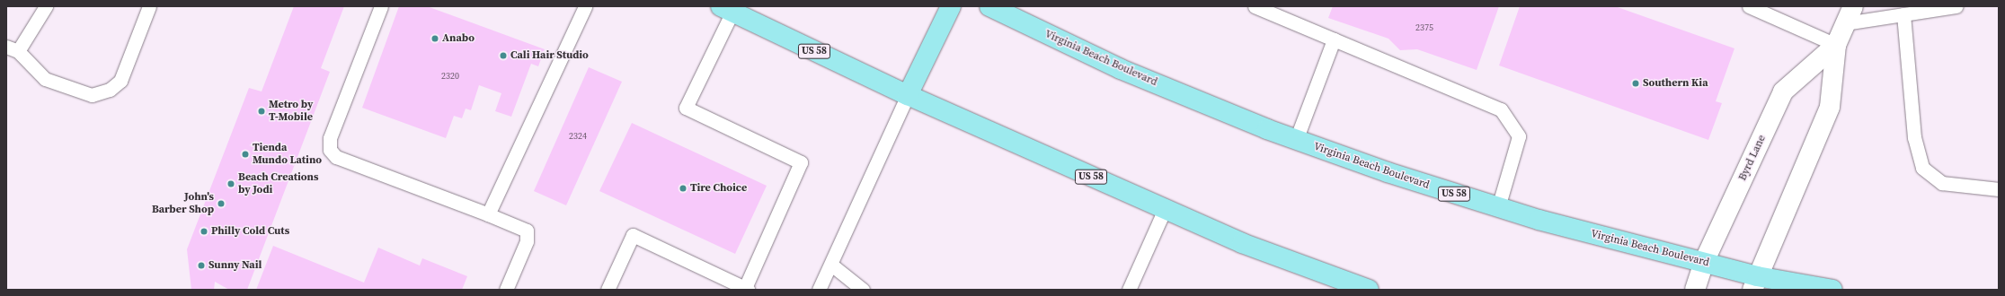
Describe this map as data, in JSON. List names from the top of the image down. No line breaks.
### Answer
{"streets":{"main road":["US 58","Virginia Beach Boulevard"],"street":["Byrd Lane"]},"crossings":[["Virginia Beach Boulevard","Byrd Lane"]],"places":["Anabo","Cali Hair Studio","Southern Kia","Metro by T-Mobile","Tienda Mundo Latino","Beach Creations by Jodi","Tire Choice","John's Barber Shop","Philly Cold Cuts","Sunny Nail"],"house_numbers":["2375","2320","2324"]}
